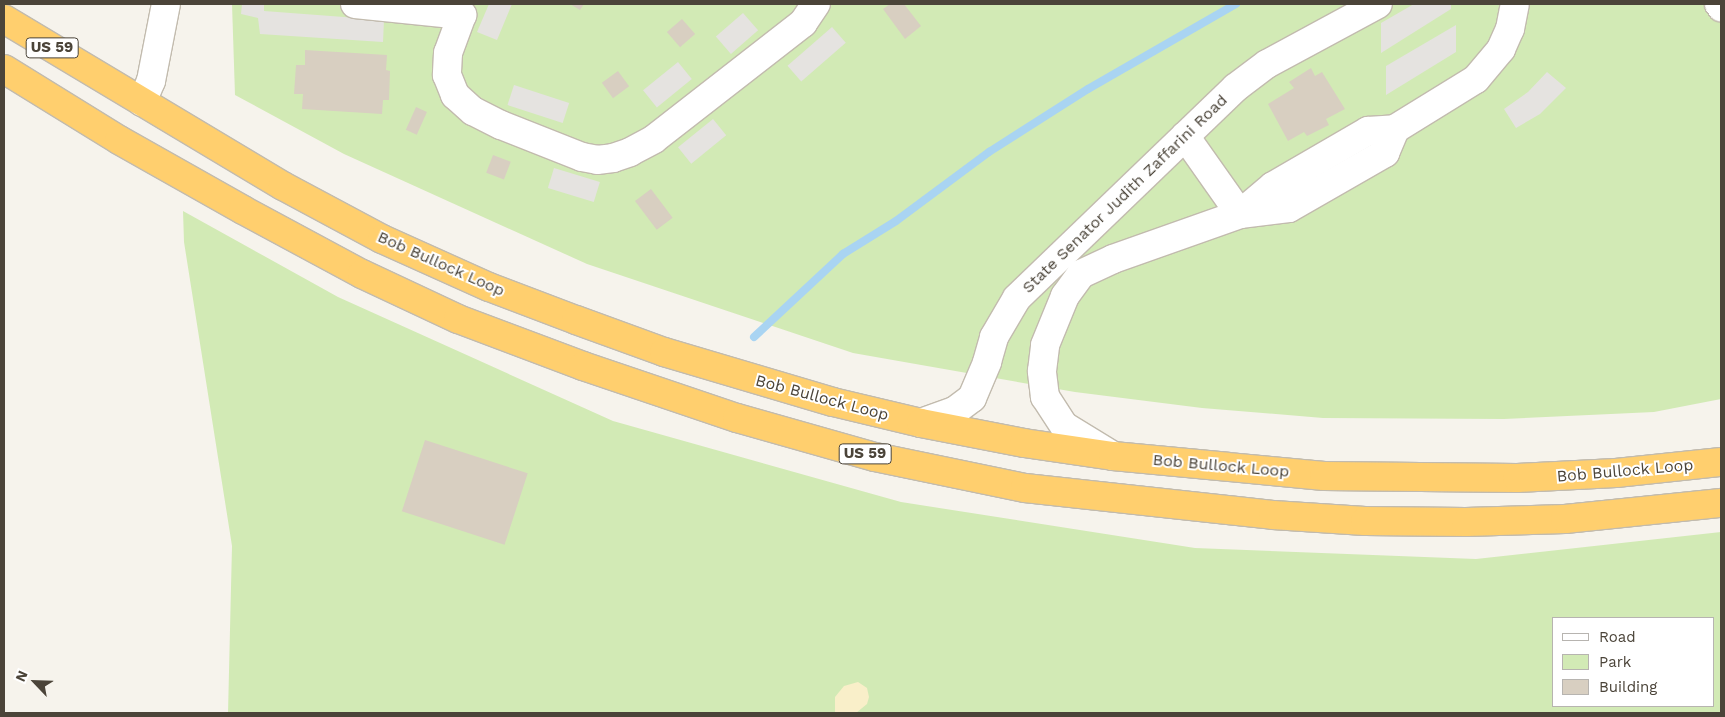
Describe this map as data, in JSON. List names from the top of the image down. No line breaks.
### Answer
{"streets":{"highway":["US 59","Bob Bullock Loop"],"street":["State Senator Judith Zaffarini Road"]},"crossings":[["State Senator Judith Zaffarini Road","Bob Bullock Loop"]],"legend":["Road","Park","Building"],"north":"top left"}
